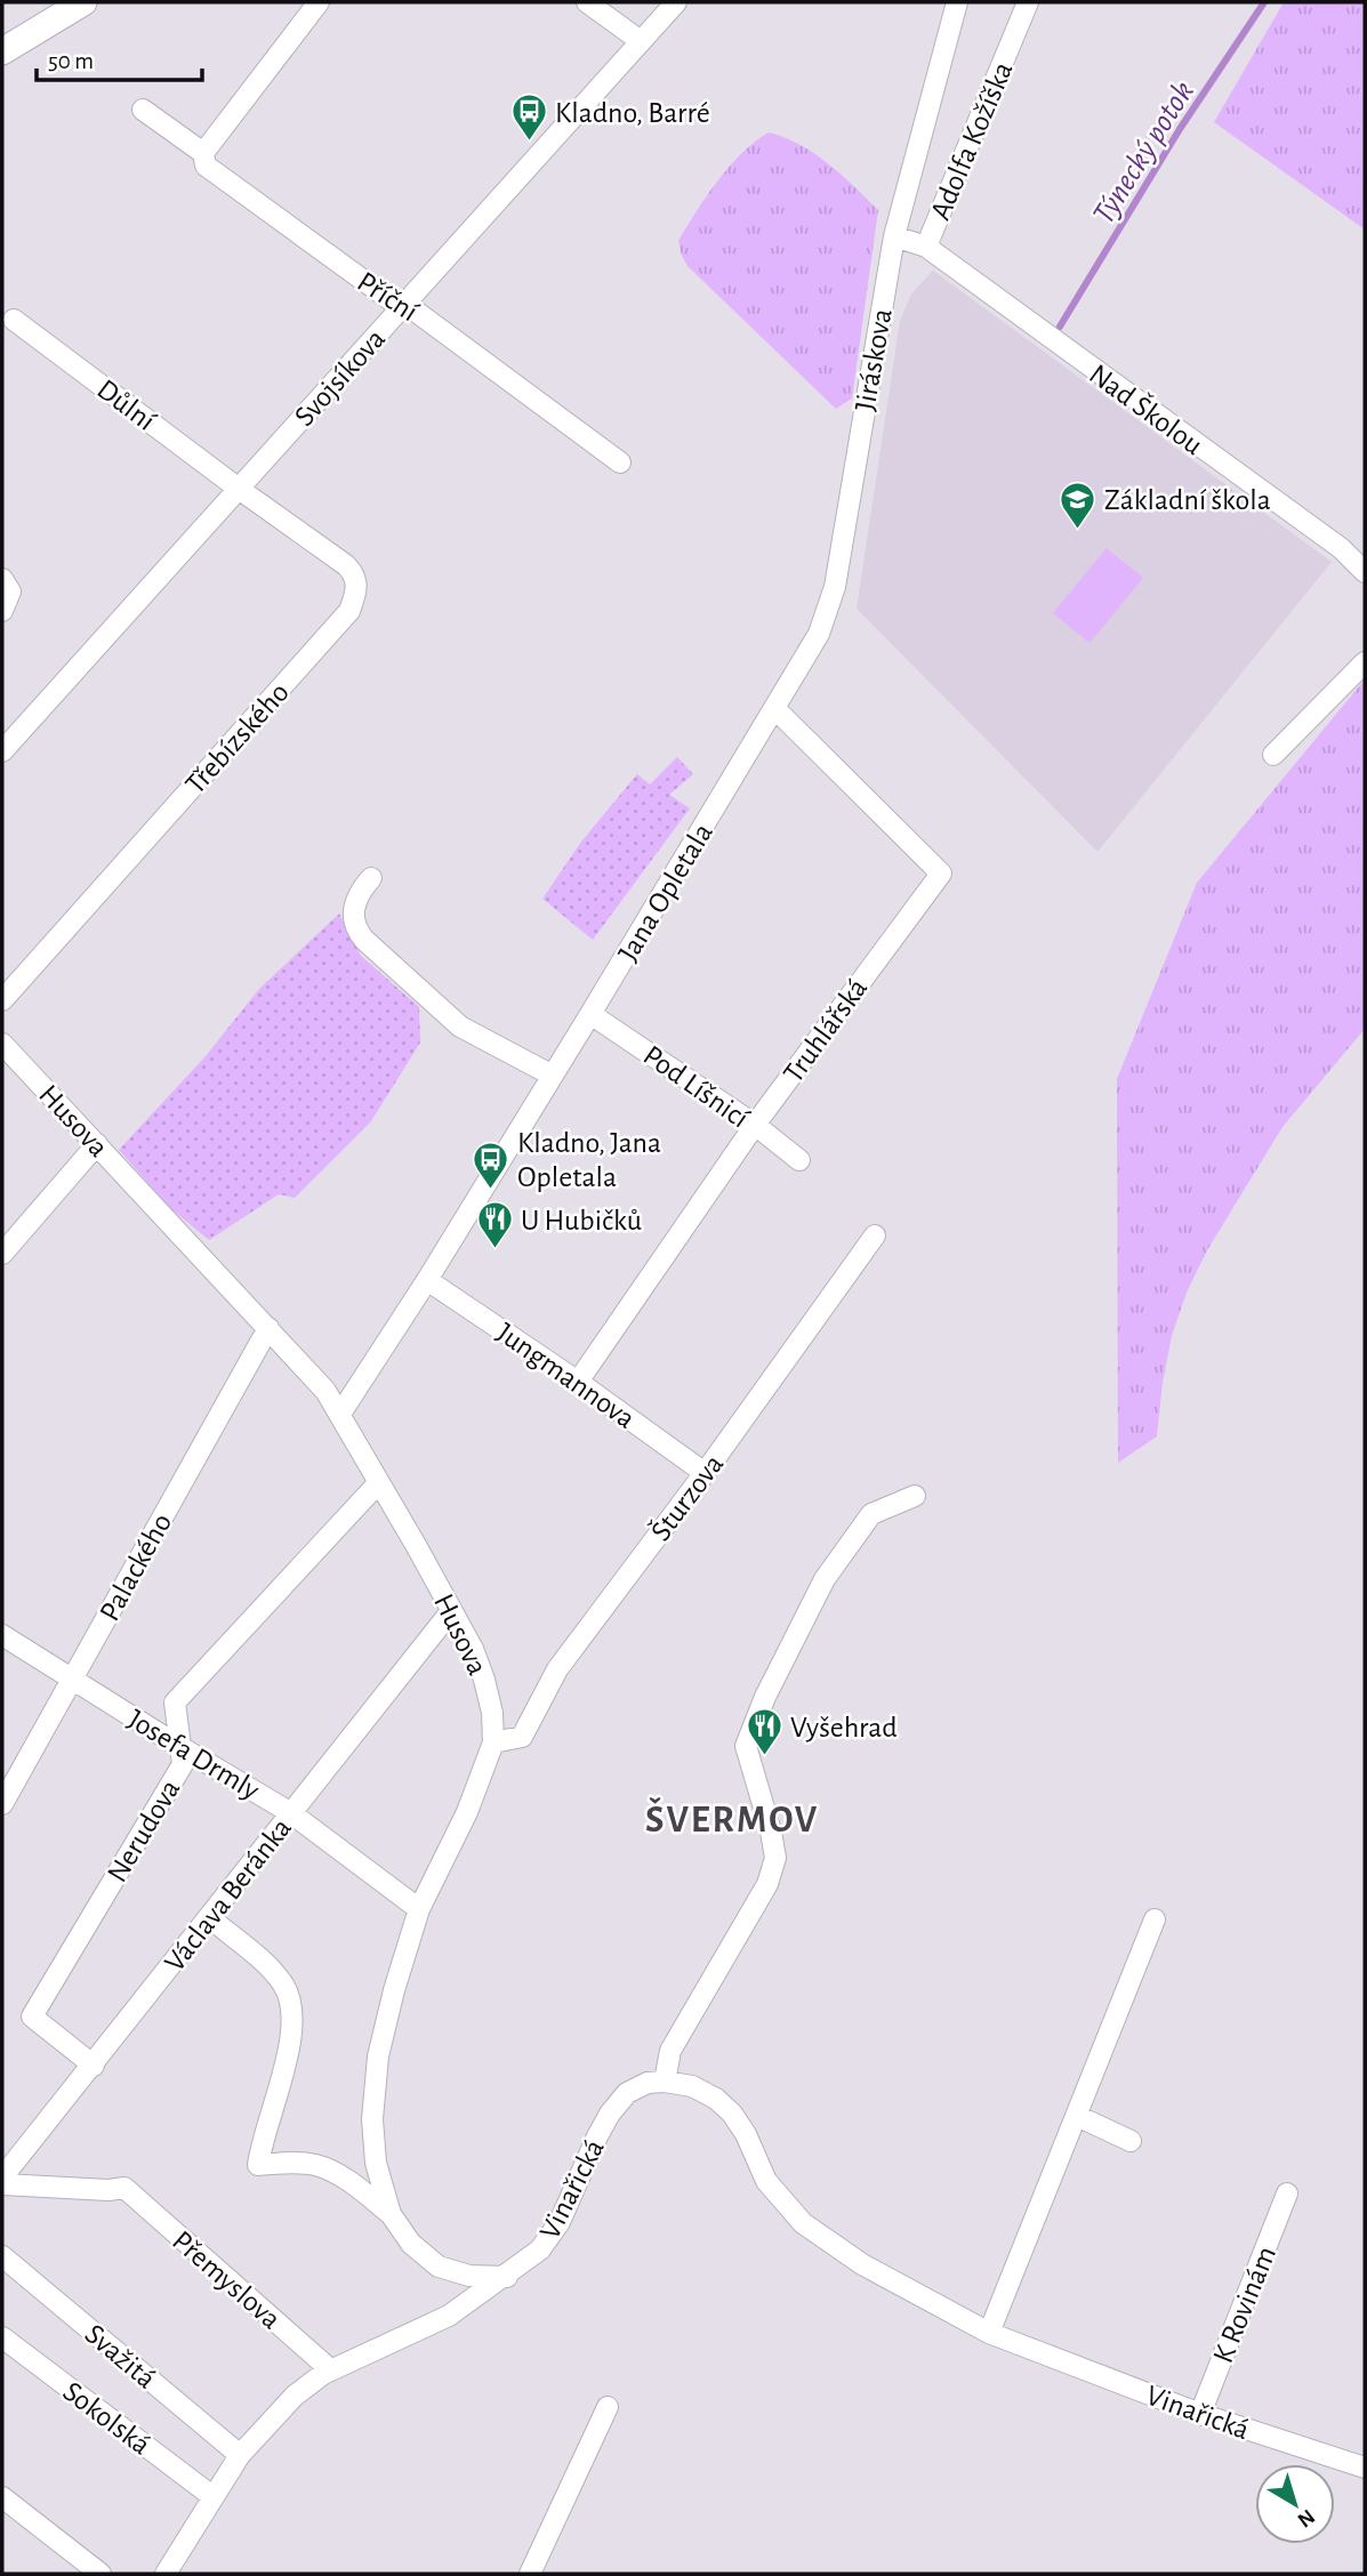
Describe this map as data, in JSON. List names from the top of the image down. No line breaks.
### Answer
{"streets":{"street":["Adolfa Kožíška","Příční","Jiráskova","Svojsíkova","Důlní","Nad Školou","Třebízského","Jana Opletala","Truhlářská","Pod Líšnicí","Husova","Jungmannova","Šturzova","Palackého","Josefa Drmly","Nerudova","Václava Beránka","Vinařická","Přemyslova","K Rovinám","Svažitá","Sokolská"]},"crossings":[["Adolfa Kožíška","Jiráskova"],["Adolfa Kožíška","Nad Školou"],["Příční","Svojsíkova"],["Jiráskova","Jana Opletala"],["Jiráskova","Truhlářská"],["Svojsíkova","Důlní"],["Svojsíkova","Třebízského"],["Důlní","Třebízského"],["Jana Opletala","Truhlářská"],["Jana Opletala","Pod Líšnicí"],["Jana Opletala","Husova"],["Jana Opletala","Jungmannova"],["Truhlářská","Pod Líšnicí"],["Truhlářská","Jungmannova"],["Husova","Šturzova"],["Husova","Palackého"],["Husova","Josefa Drmly"],["Husova","Nerudova"],["Husova","Václava Beránka"],["Husova","Vinařická"],["Jungmannova","Šturzova"],["Palackého","Josefa Drmly"],["Josefa Drmly","Nerudova"],["Josefa Drmly","Václava Beránka"],["Nerudova","Václava Beránka"],["Vinařická","Přemyslova"],["Vinařická","K Rovinám"],["Vinařická","Svažitá"],["Vinařická","Sokolská"]],"districts":["ŠVERMOV"],"water":["Týnecký potok"],"places":{"bus stop":["Kladno, Barré","Kladno, Jana Opletala"],"school or university":["Základní škola"],"restaurant":["U Hubičků","Vyšehrad"]},"scale_bar":"50 m","north":"bottom right"}
